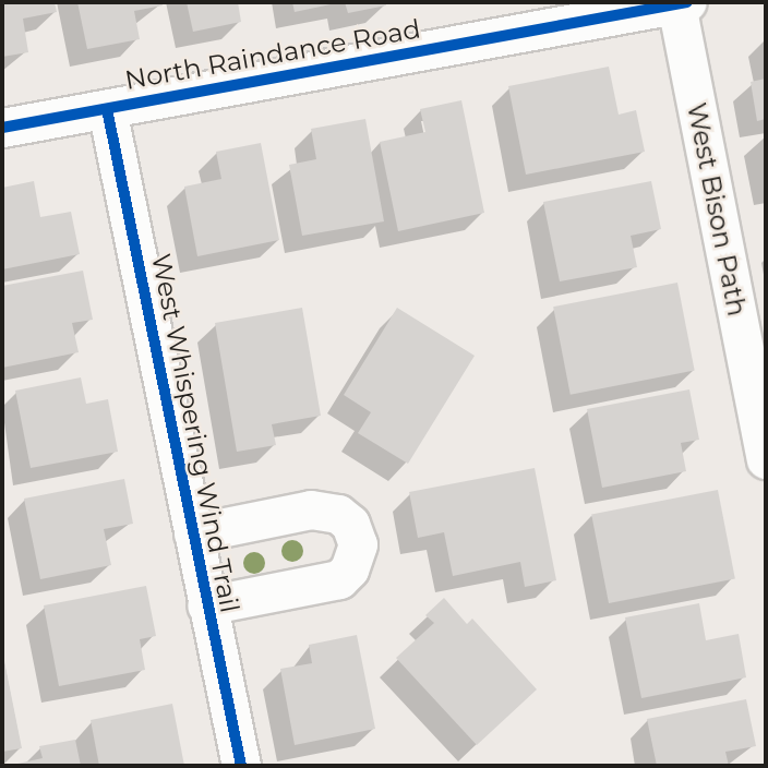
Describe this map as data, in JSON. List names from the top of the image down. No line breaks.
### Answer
{"streets":{"street":["North Raindance Road","West Bison Path","West Whispering Wind Trail"]},"crossings":[["North Raindance Road","West Bison Path"],["North Raindance Road","West Whispering Wind Trail"]]}
